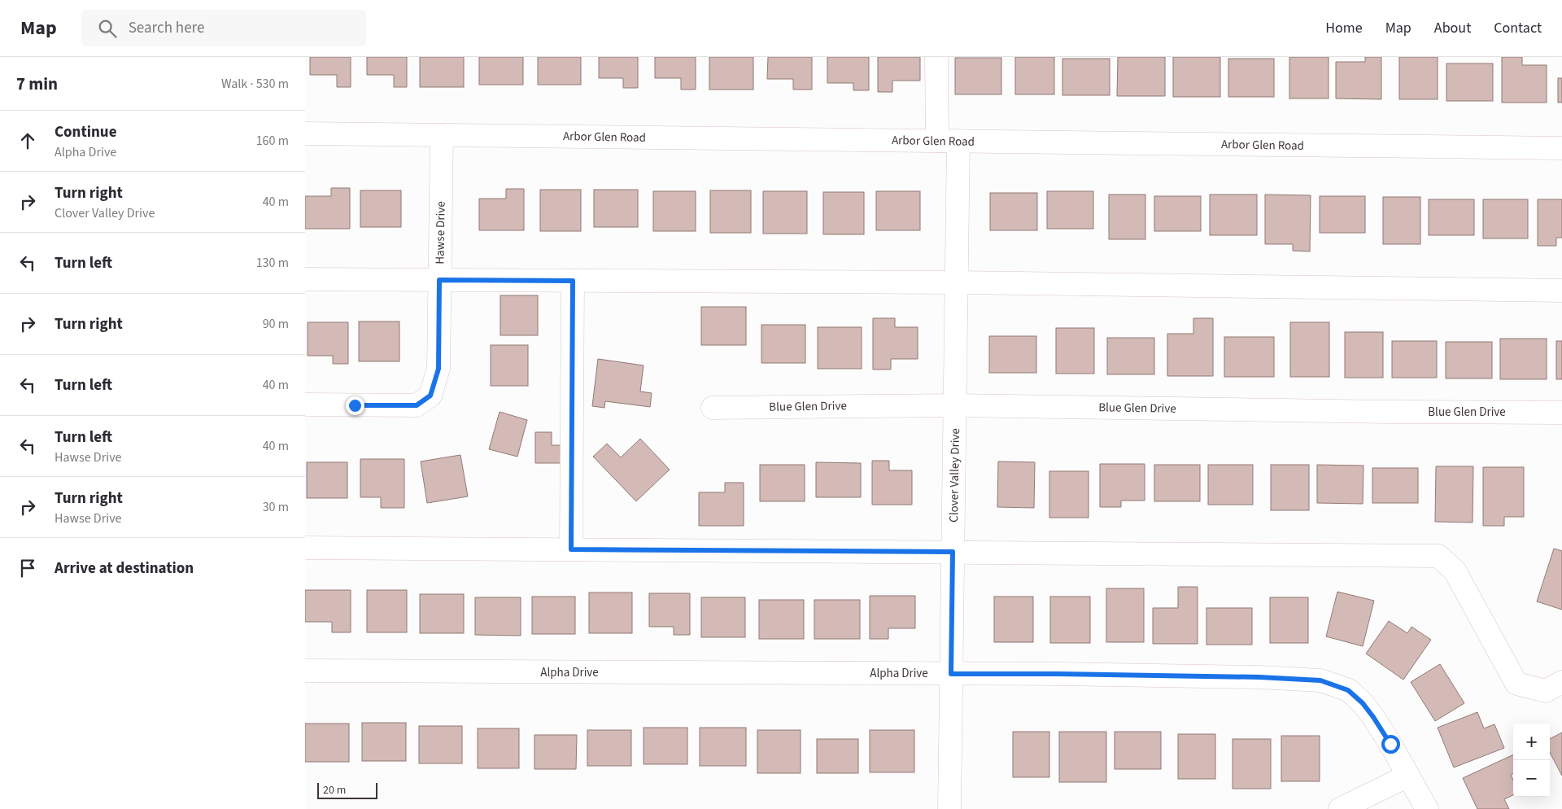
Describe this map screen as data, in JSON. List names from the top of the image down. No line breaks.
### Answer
{"streets":{"street":["Arbor Glen Road","Hawse Drive","Blue Glen Drive","Clover Valley Drive","Alpha Drive"]},"crossings":[["Arbor Glen Road","Hawse Drive"],["Arbor Glen Road","Clover Valley Drive"],["Blue Glen Drive","Clover Valley Drive"],["Clover Valley Drive","Alpha Drive"]],"scale_bar":"20 m","page":{"header":"Map","search":"Search here","nav":["Home","Map","About","Contact"],"heading":["7 min","Walk · 530 m"],"list":[["Continue","Alpha Drive","160 m"],["Turn right","Clover Valley Drive","40 m"],["Turn left","130 m"],["Turn right","90 m"],["Turn left","40 m"],["Turn left","Hawse Drive","40 m"],["Turn right","Hawse Drive","30 m"],"Arrive at destination"],"map_buttons":["+","−"],"scale":"20 m"}}
